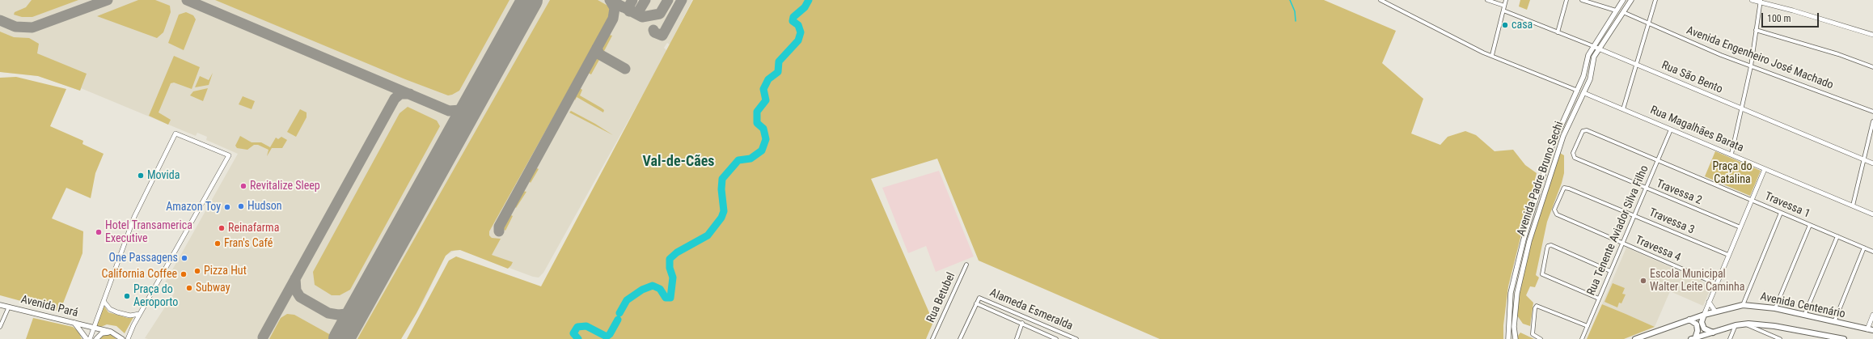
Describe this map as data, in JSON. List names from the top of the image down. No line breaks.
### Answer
{"streets":{"main road":["Avenida Padre Bruno Sechi","Avenida Centenário","Avenida Pará"],"street":["Avenida Engenheiro José Machado","Rua São Bento","Rua Magalhães Barata","Travessa 2","Travessa 1","Travessa 3","Rua Tenente Aviador Silva Filho","Travessa 4","Rua Betubel","Alameda Esmeralda"]},"crossings":[["Avenida Engenheiro José Machado","Avenida Padre Bruno Sechi"],["Rua São Bento","Avenida Padre Bruno Sechi"],["Rua Magalhães Barata","Avenida Padre Bruno Sechi"],["Rua Magalhães Barata","Rua Tenente Aviador Silva Filho"],["Travessa 2","Travessa 1"],["Travessa 2","Rua Tenente Aviador Silva Filho"],["Travessa 1","Rua Tenente Aviador Silva Filho"],["Travessa 3","Rua Tenente Aviador Silva Filho"],["Travessa 3","Travessa 4"],["Rua Tenente Aviador Silva Filho","Travessa 4"]],"districts":["Val-de-Cães"],"parks":["Praça do Catalina"],"places":["casa","Movida","Revitalize Sleep","Hudson","Amazon Toy","Reinafarma","Hotel Transamerica Executive","Fran's Café","One Passagens","Pizza Hut","California Coffee","Escola Municipal Walter Leite Caminha","Subway","Praça do Aeroporto"],"scale_bar":"100 m"}
